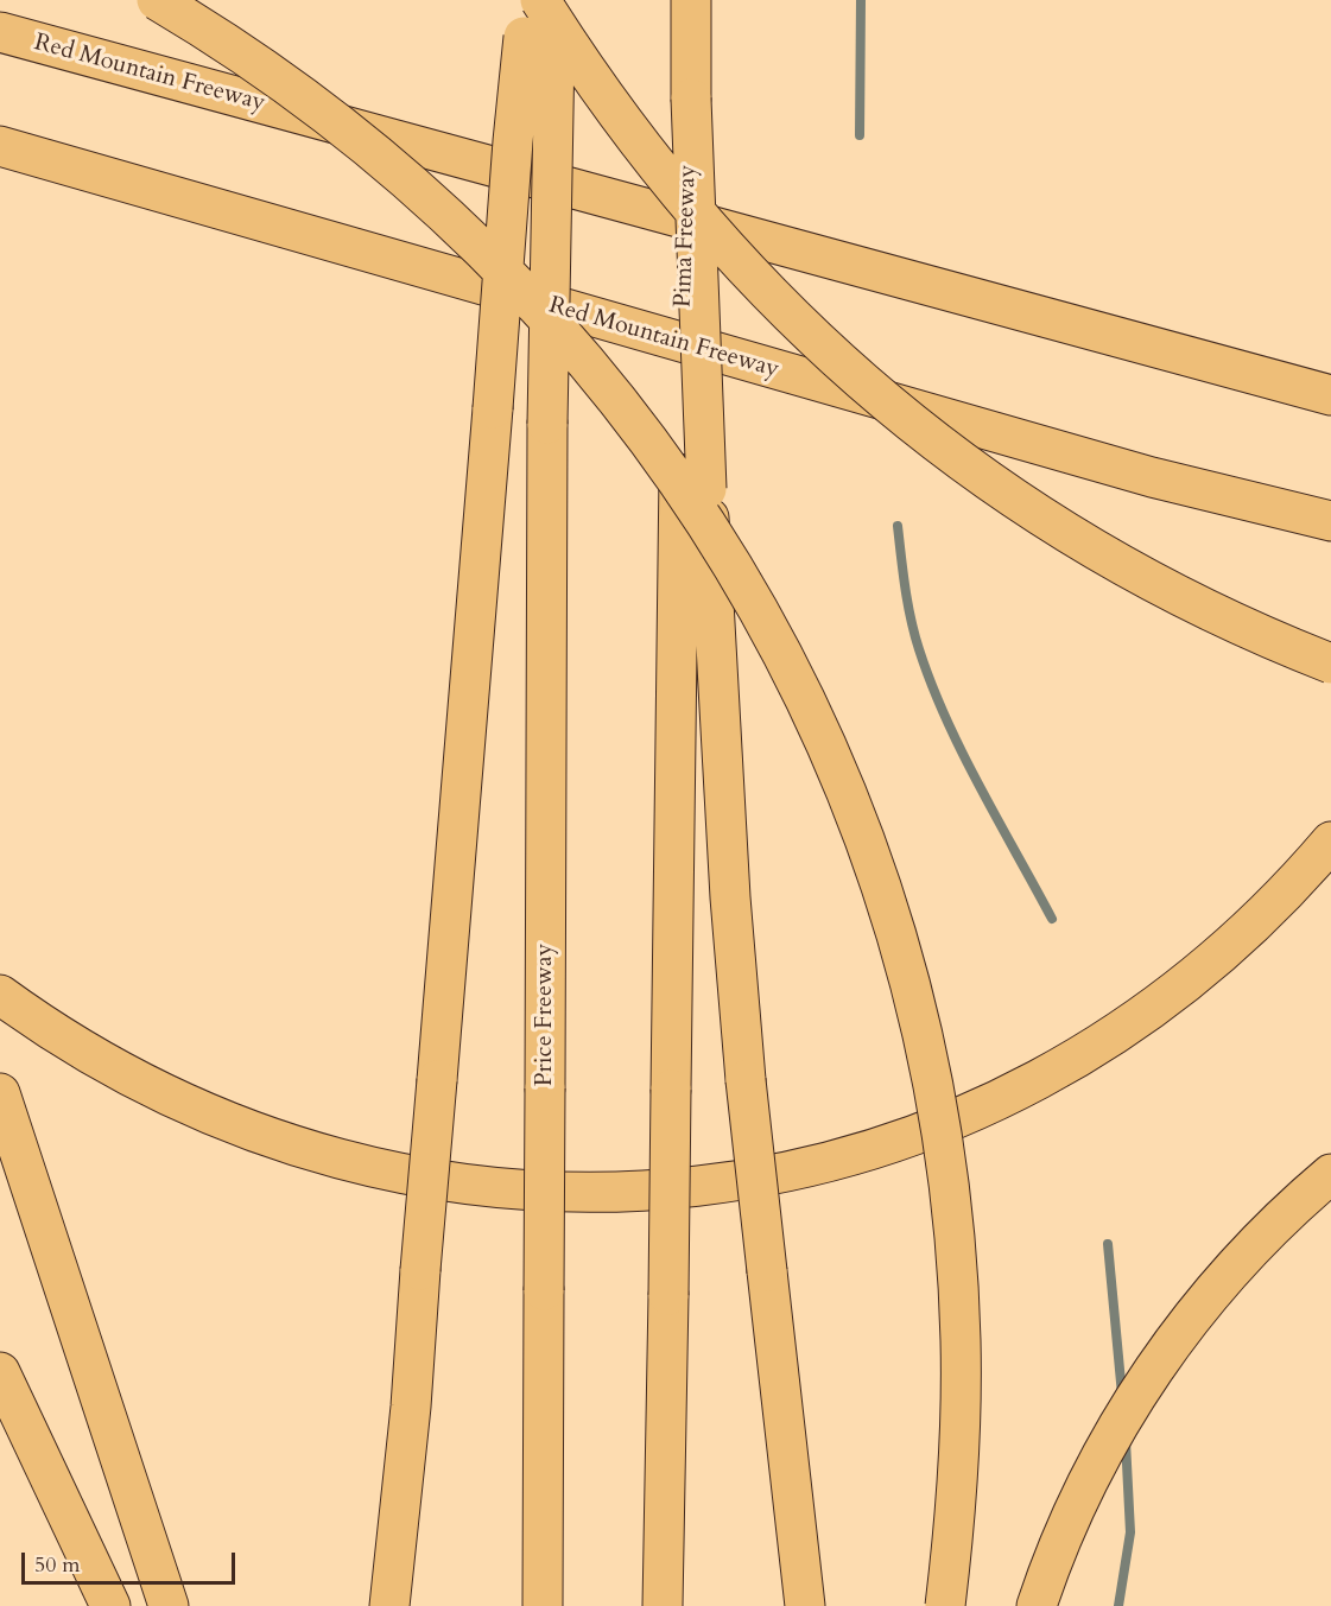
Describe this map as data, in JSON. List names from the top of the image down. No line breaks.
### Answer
{"streets":{"highway":["Red Mountain Freeway","Pima Freeway","Price Freeway"]},"scale_bar":"50 m"}
